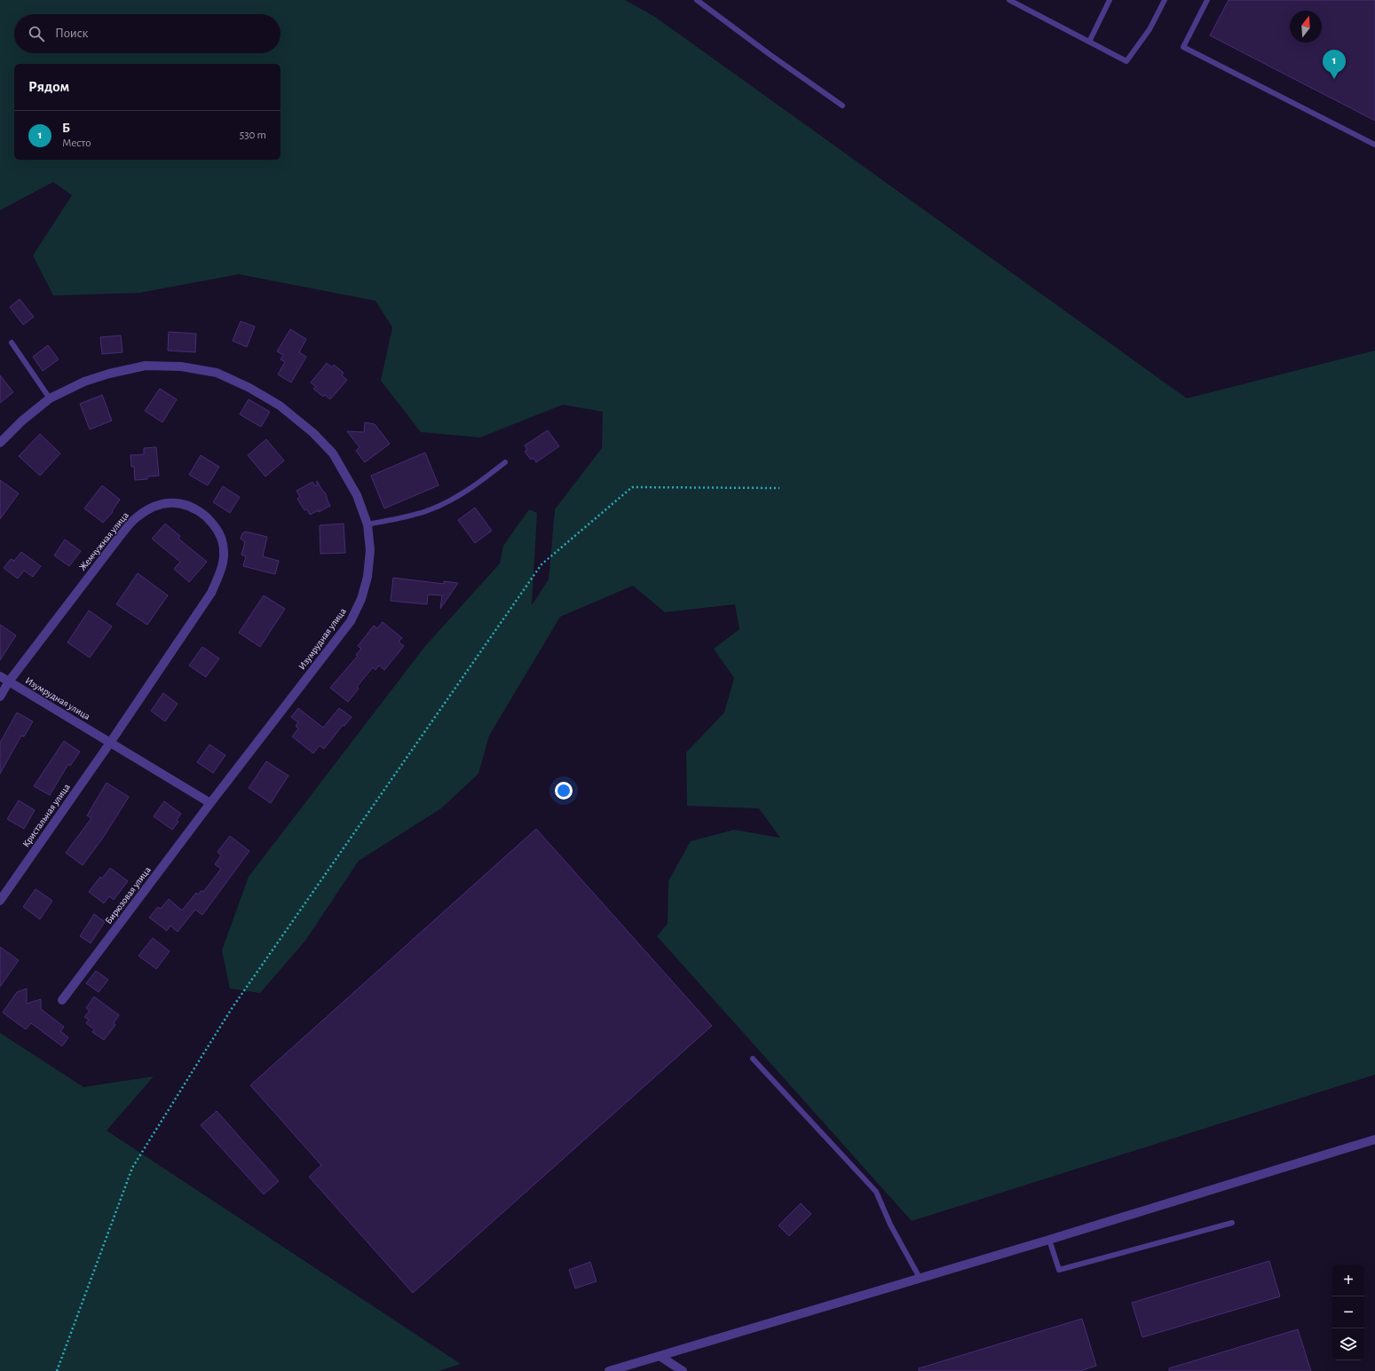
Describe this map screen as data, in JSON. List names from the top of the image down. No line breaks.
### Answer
{"streets":{"street":["Жемчужная улица","Изумрудная улица","Кристальная улица","Бирюзовая улица"]},"crossings":[["Жемчужная улица","Изумрудная улица"],["Жемчужная улица","Кристальная улица"],["Изумрудная улица","Кристальная улица"],["Изумрудная улица","Бирюзовая улица"]],"north":"top","page":{"search":"Поиск","pins":"1","heading":"Рядом","list":[{"mark":"1","name":"Б","note":"Место","value":"530 m"}],"map_buttons":["+","−"]}}
